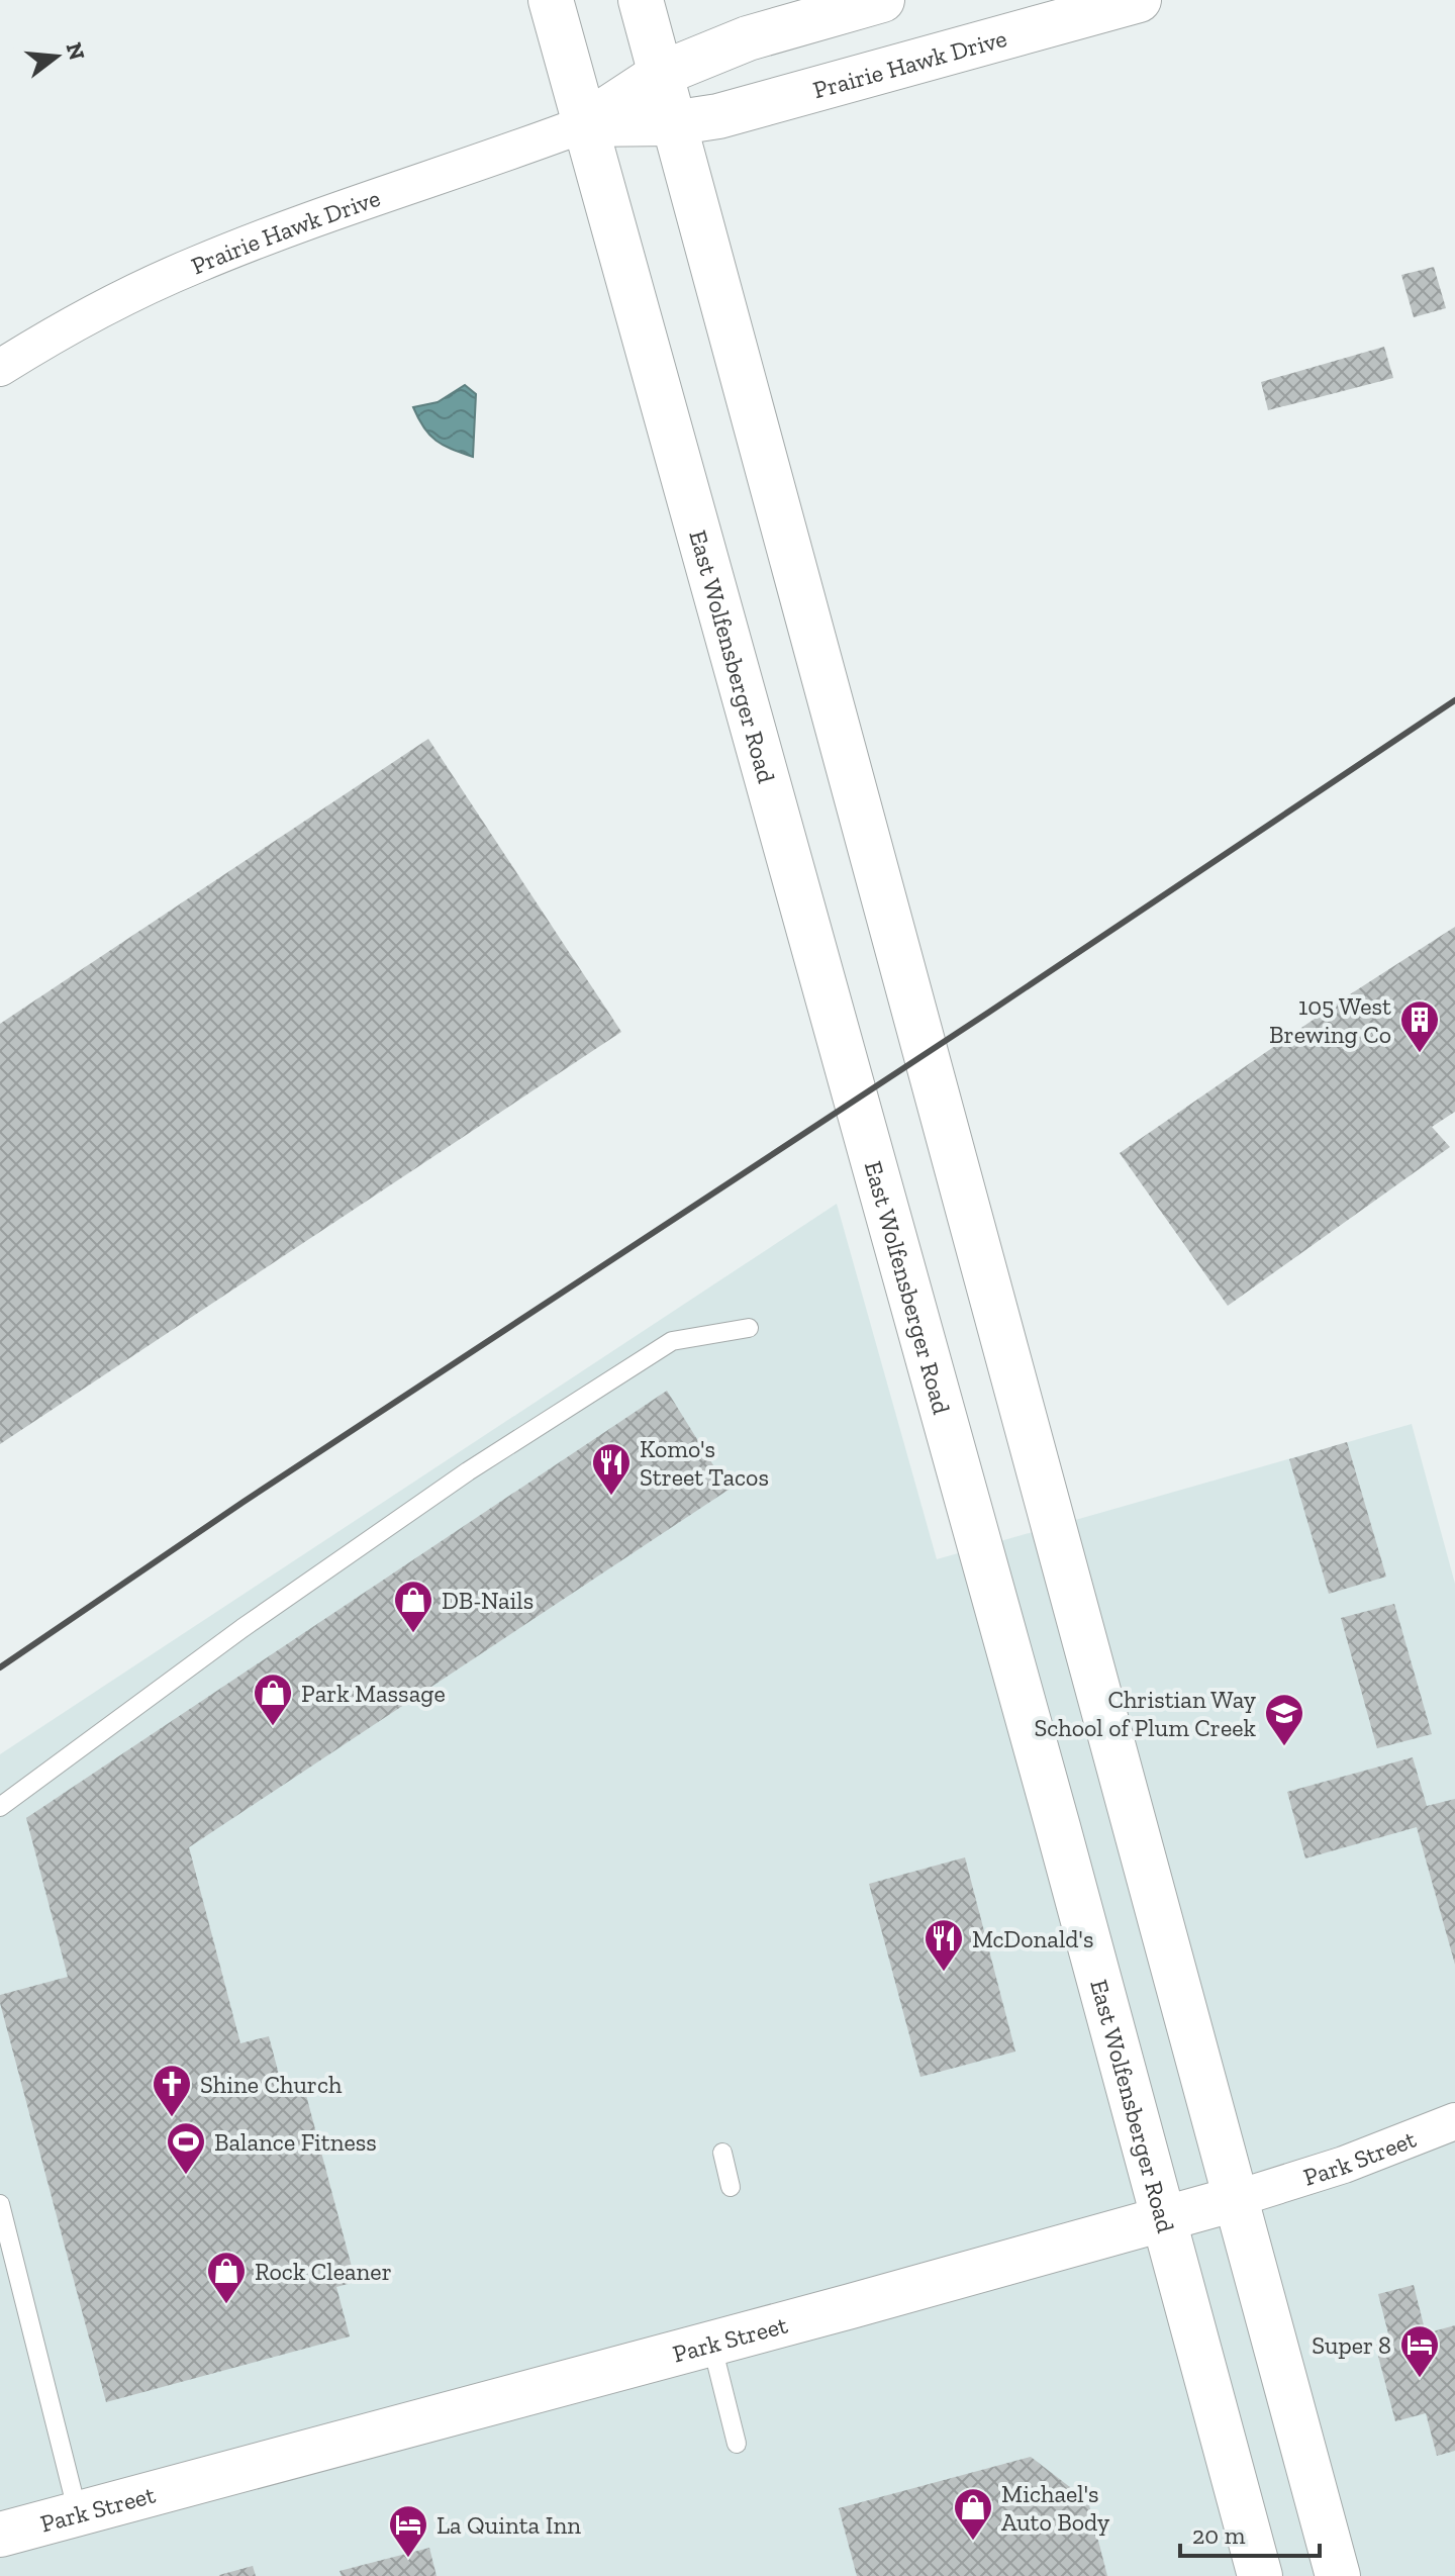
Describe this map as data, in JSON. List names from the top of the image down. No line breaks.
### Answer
{"streets":{"main road":["Prairie Hawk Drive","East Wolfensberger Road","Park Street"]},"crossings":[["Prairie Hawk Drive","East Wolfensberger Road"],["East Wolfensberger Road","Park Street"]],"places":{"building":["105 West Brewing Co"],"restaurant":["Komo's Street Tacos","McDonald's"],"shop":["DB-Nails","Park Massage","Rock Cleaner","Michael's Auto Body"],"school or university":["Christian Way School of Plum Creek"],"church":["Shine Church"],"sports":["Balance Fitness"],"hotel":["Super 8","La Quinta Inn"]},"scale_bar":"20 m","north":"right"}
